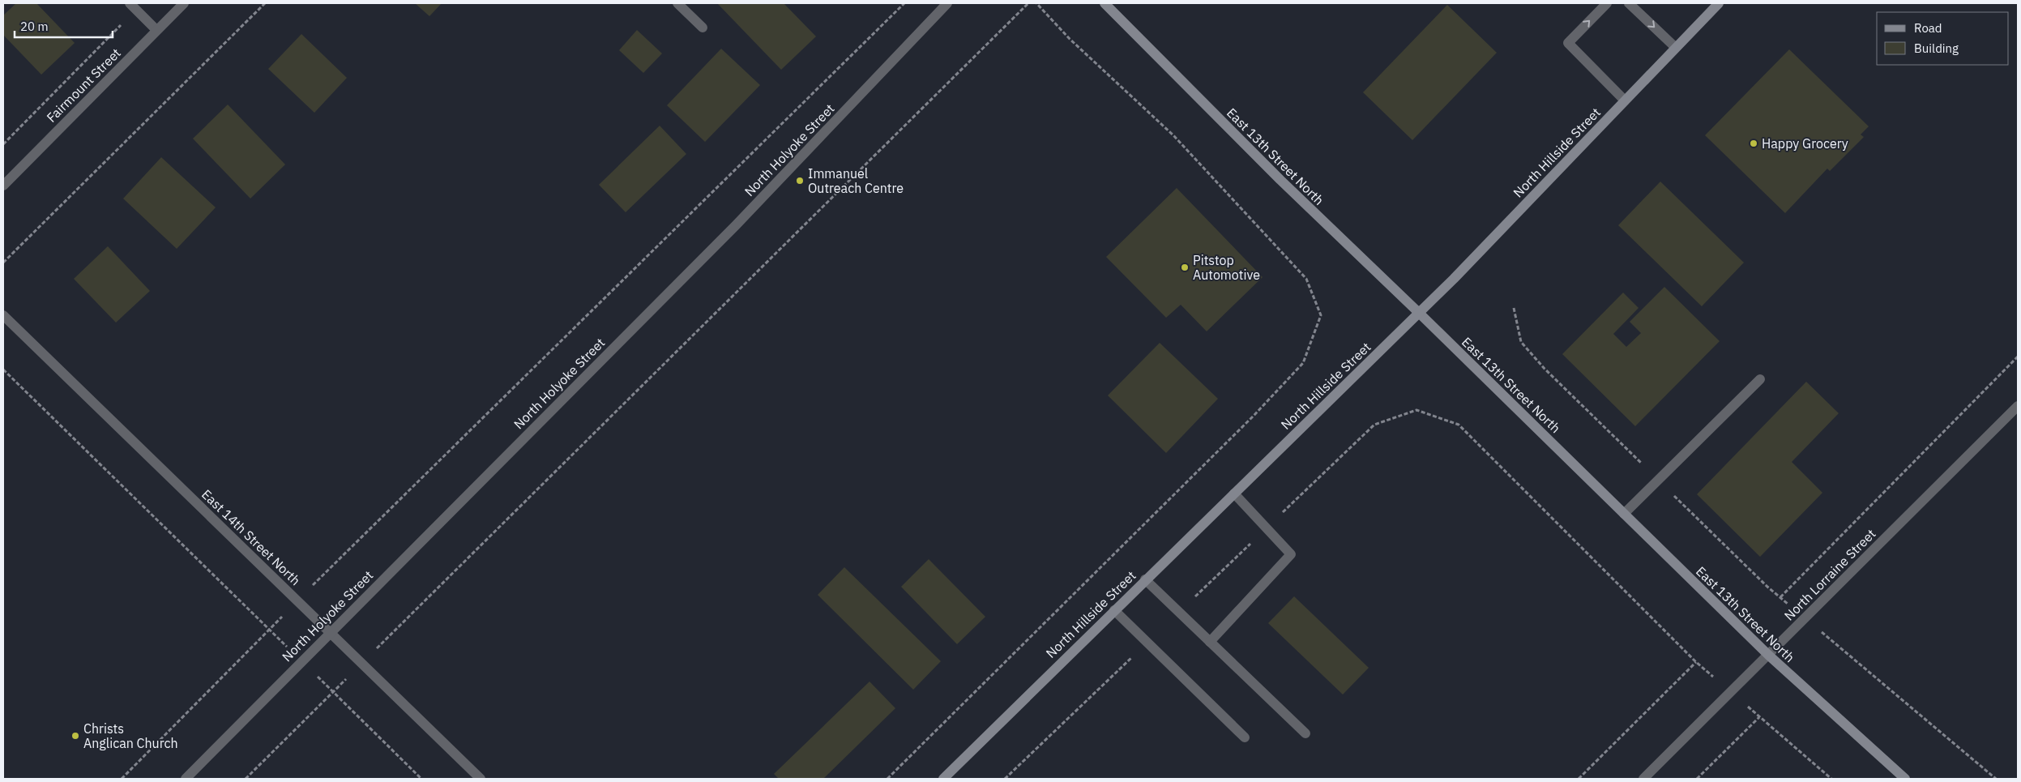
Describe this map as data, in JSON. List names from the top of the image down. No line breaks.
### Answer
{"streets":{"main road":["North Hillside Street","East 13th Street North"],"street":["Fairmount Street","North Holyoke Street","East 14th Street North","North Lorraine Street"]},"crossings":[["North Holyoke Street","East 14th Street North"],["North Hillside Street","East 13th Street North"],["East 13th Street North","North Lorraine Street"]],"places":["Happy Grocery","Immanuel Outreach Centre","Pitstop Automotive","Christs Anglican Church"],"legend":["Road","Building"],"scale_bar":"20 m"}
